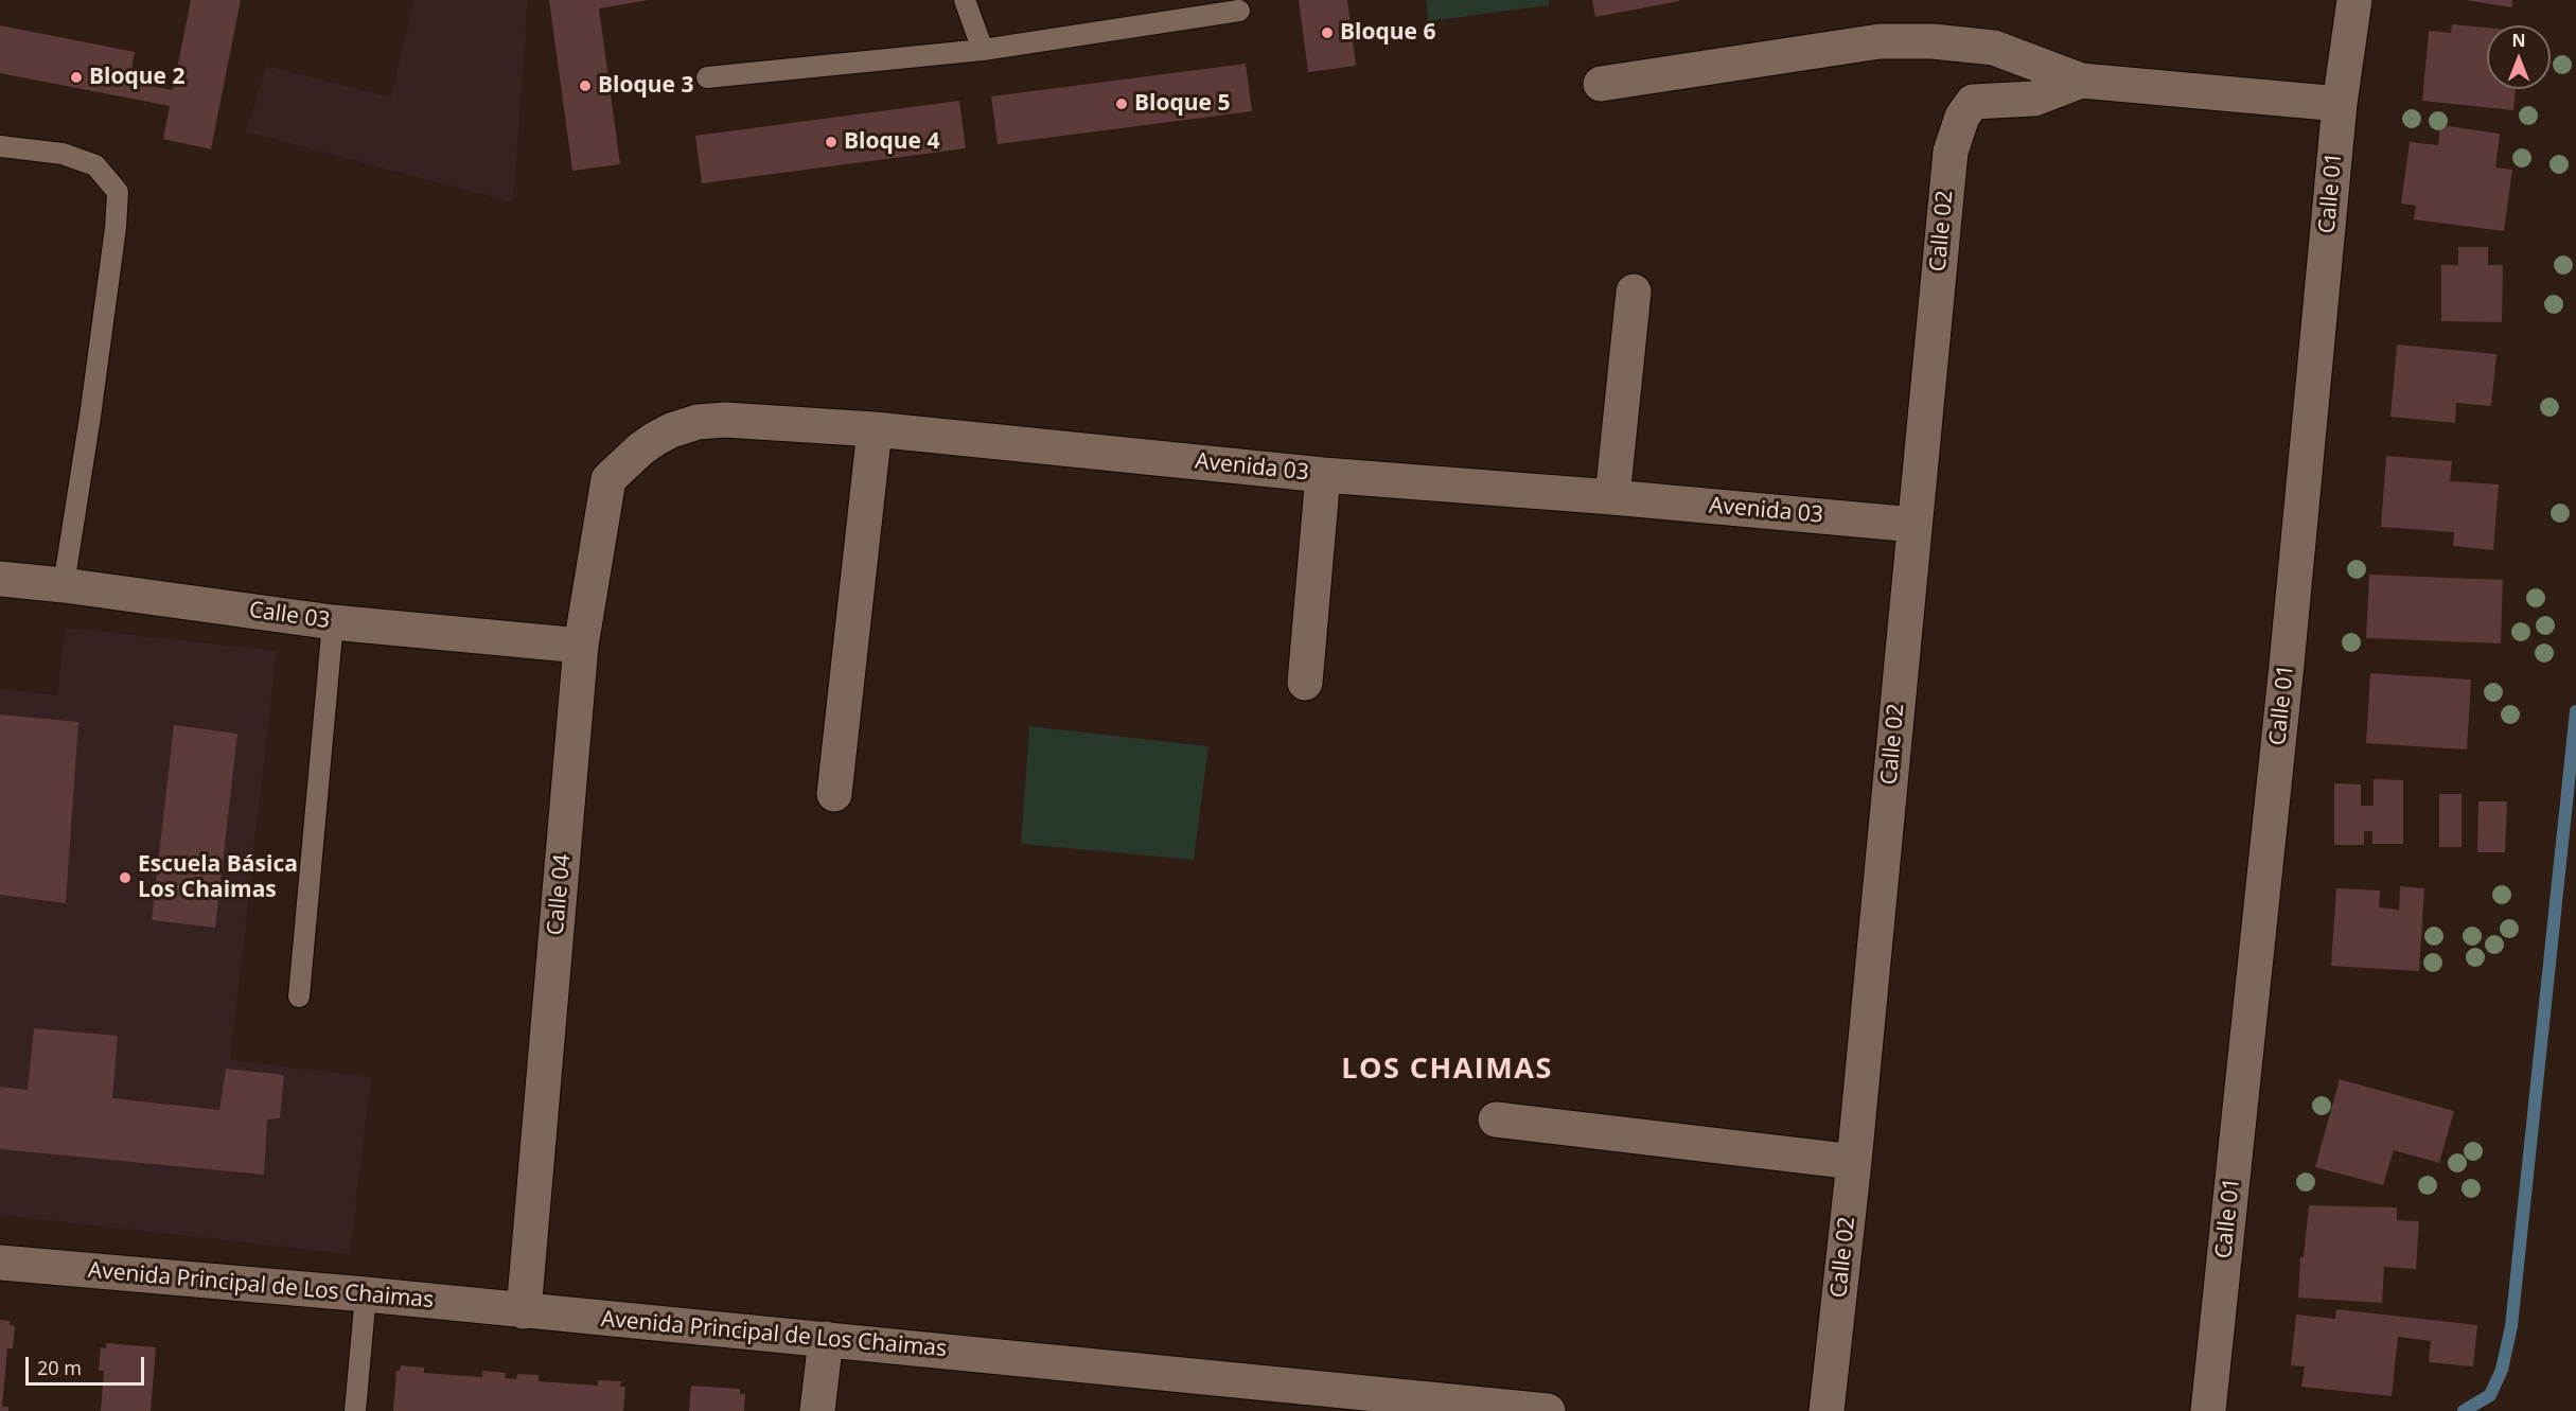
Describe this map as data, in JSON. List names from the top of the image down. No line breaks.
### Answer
{"streets":{"street":["Calle 01","Calle 02","Avenida 03","Calle 03","Calle 04","Avenida Principal de Los Chaimas"]},"crossings":[["Calle 02","Avenida 03"],["Avenida 03","Calle 04"],["Calle 03","Calle 04"],["Calle 04","Avenida Principal de Los Chaimas"]],"districts":["LOS CHAIMAS"],"places":["Bloque 6","Bloque 2","Bloque 3","Bloque 5","Bloque 4","Escuela Básica Los Chaimas"],"scale_bar":"20 m","north":"top"}
